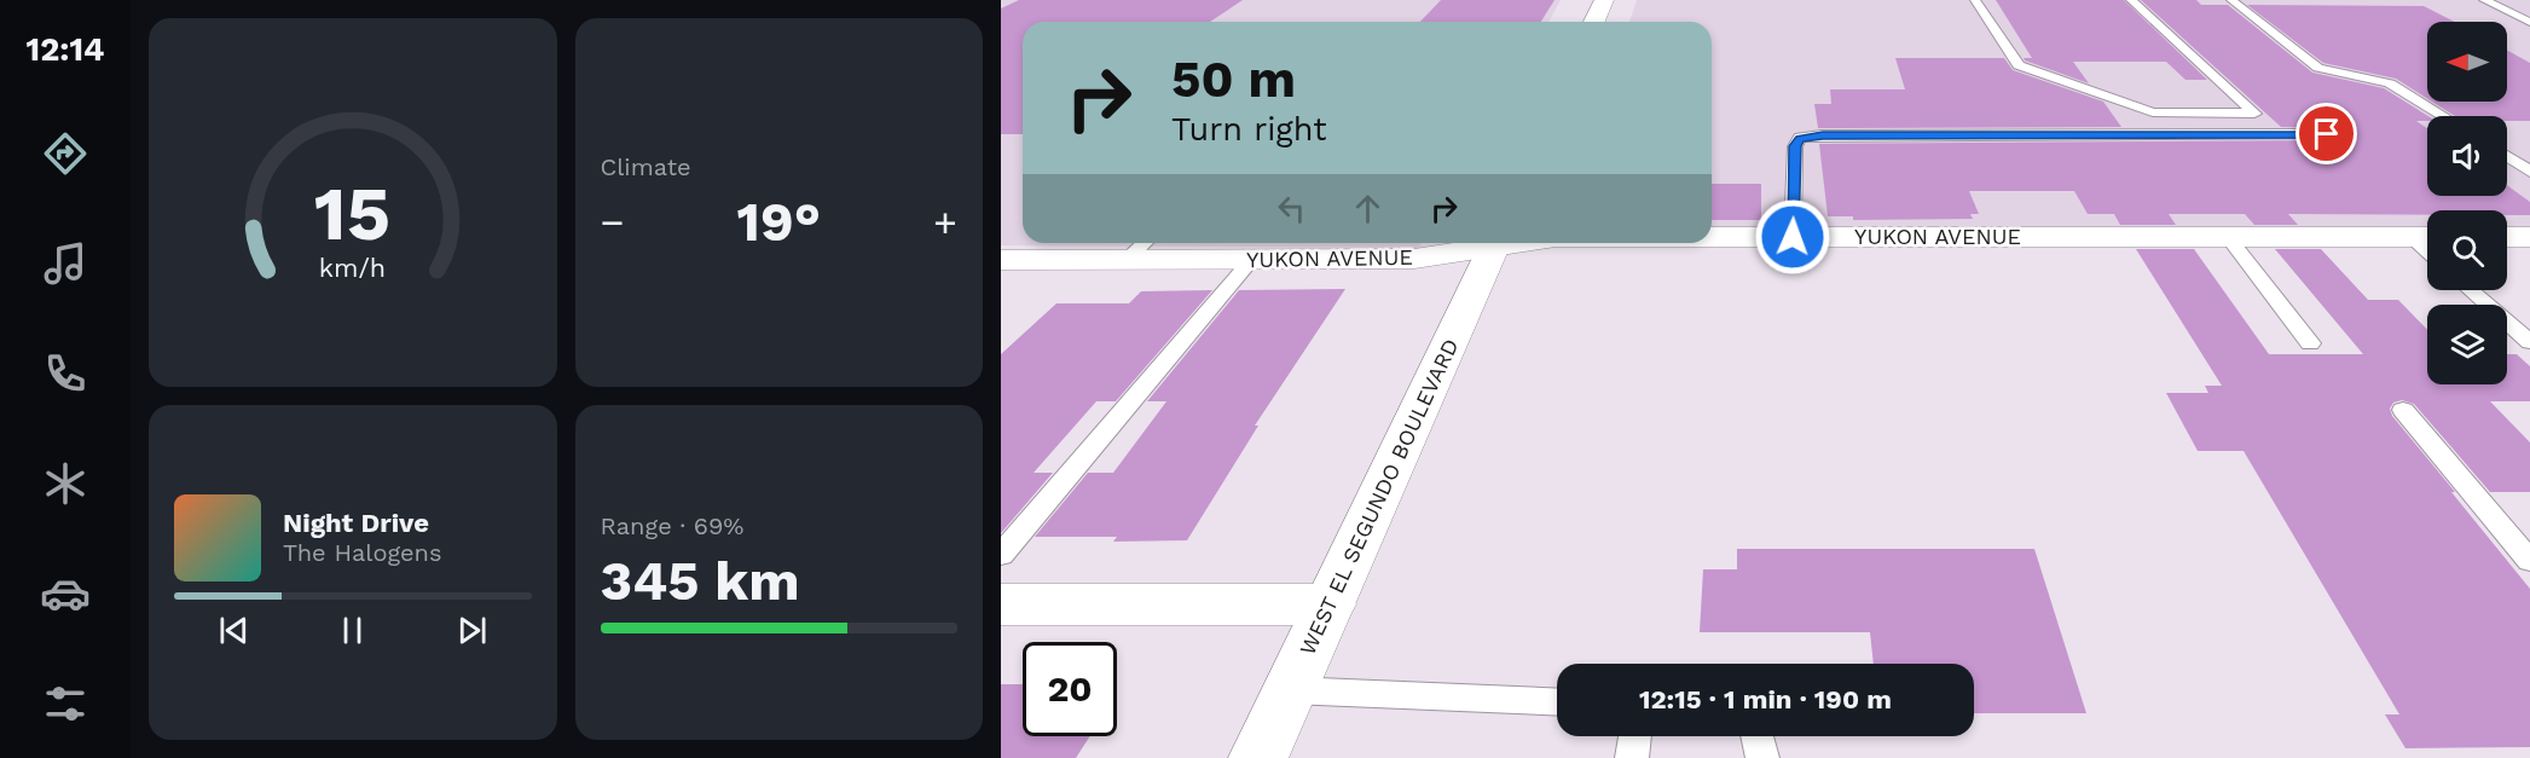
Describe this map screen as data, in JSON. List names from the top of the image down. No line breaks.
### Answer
{"streets":{"street":["YUKON AVENUE","WEST EL SEGUNDO BOULEVARD"]},"north":"left","page":{"tabs":"12:14","tile":["Climate",["Range · 69%","345 km"]],"turn":["50 m","Turn right"],"heat":["−","19°","+"],"song":["Night Drive","The Halogens"],"limit":"20","trip":"12:15 · 1 min · 190 m","gauge":["15","km/h"]}}
